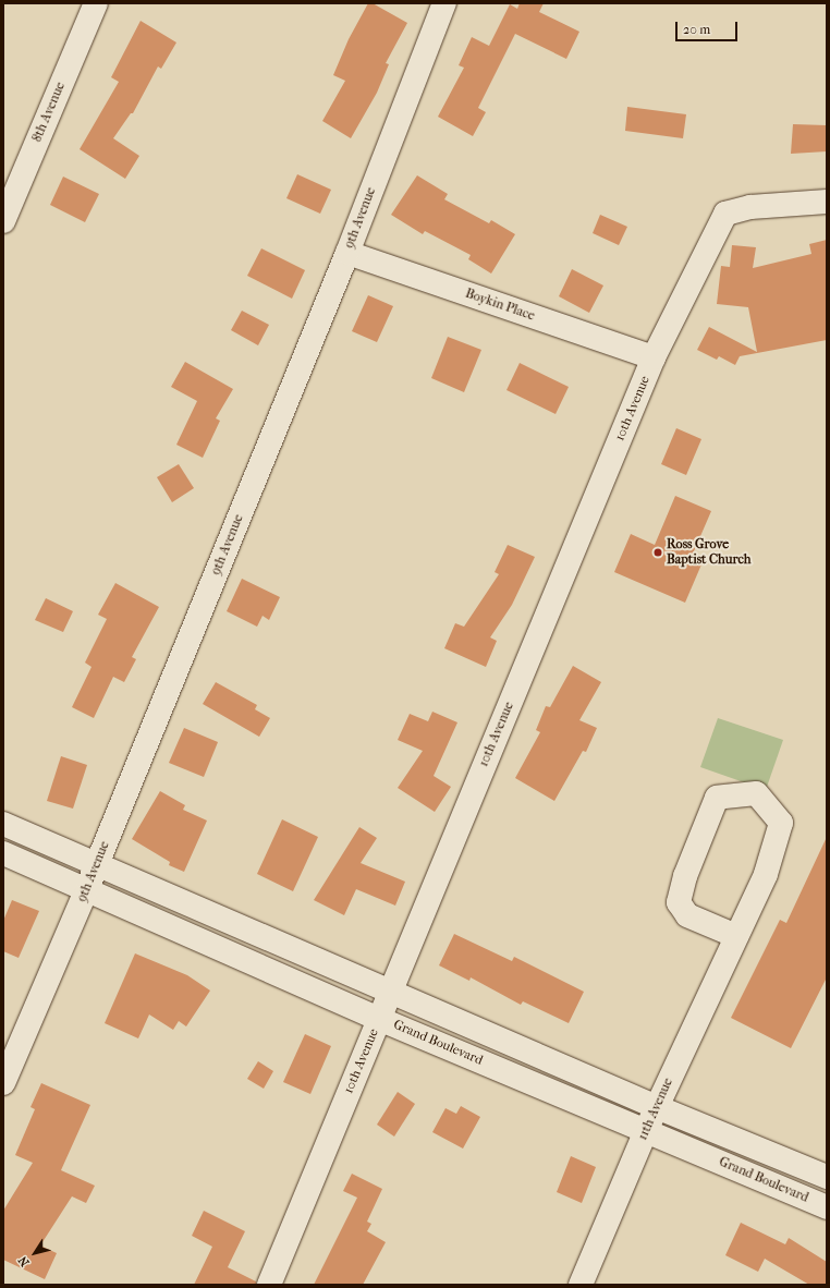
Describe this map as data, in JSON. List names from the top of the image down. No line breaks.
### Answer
{"streets":{"street":["8th Avenue","9th Avenue","Boykin Place","10th Avenue","Grand Boulevard","11th Avenue"]},"crossings":[["9th Avenue","Boykin Place"],["9th Avenue","Grand Boulevard"],["Boykin Place","10th Avenue"],["10th Avenue","Grand Boulevard"],["Grand Boulevard","11th Avenue"]],"places":["Ross Grove Baptist Church"],"scale_bar":"20 m","north":"bottom left"}
